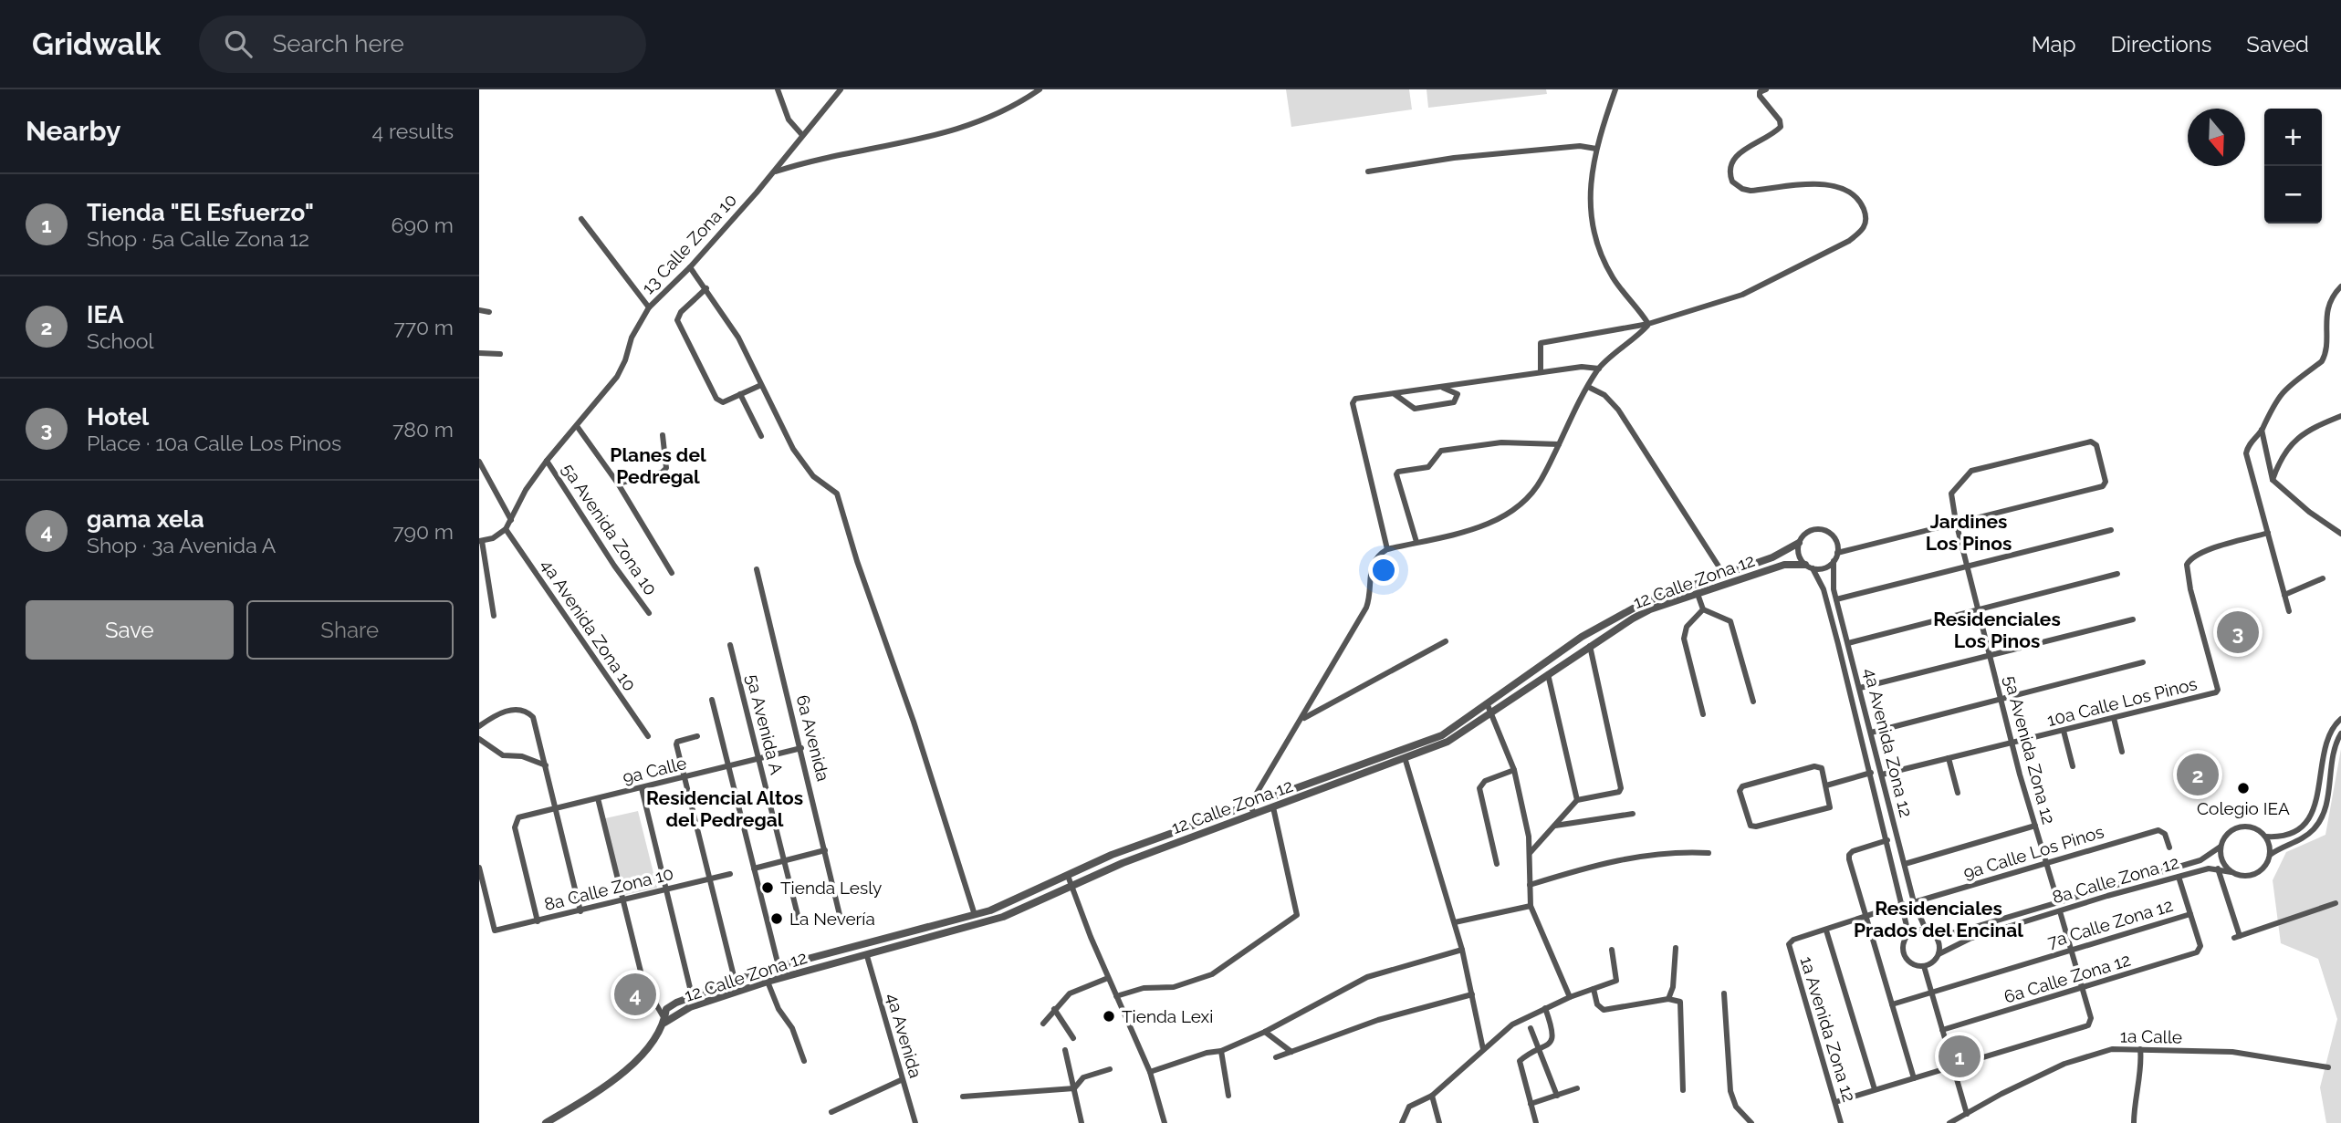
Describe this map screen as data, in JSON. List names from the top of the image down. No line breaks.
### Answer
{"streets":{"street":["13 Calle Zona 10","5a Avenida Zona 10","12 Calle Zona 12","4a Avenida Zona 10","10a Calle Los Pinos","5a Avenida A","6a Avenida","4a Avenida Zona 12","5a Avenida Zona 12","9a Calle","9a Calle Los Pinos","8a Calle Zona 12","8a Calle Zona 10","7a Calle Zona 12","6a Calle Zona 12","1a Avenida Zona 12","4a Avenida","1a Calle"]},"crossings":[["13 Calle Zona 10","5a Avenida Zona 10"],["13 Calle Zona 10","4a Avenida Zona 10"],["12 Calle Zona 12","4a Avenida Zona 12"],["12 Calle Zona 12","4a Avenida"],["10a Calle Los Pinos","4a Avenida Zona 12"],["10a Calle Los Pinos","5a Avenida Zona 12"],["5a Avenida A","9a Calle"],["6a Avenida","9a Calle"],["4a Avenida Zona 12","9a Calle Los Pinos"],["4a Avenida Zona 12","8a Calle Zona 12"],["5a Avenida Zona 12","9a Calle Los Pinos"],["5a Avenida Zona 12","8a Calle Zona 12"],["9a Calle","8a Calle Zona 10"],["7a Calle Zona 12","6a Calle Zona 12"]],"districts":["Planes del Pedregal","Jardines Los Pinos","Residenciales Los Pinos","Residencial Altos del Pedregal","Residenciales Prados del Encinal"],"places":["Colegio IEA","Tienda Lesly","La Nevería","Tienda Lexi"],"north":"bottom","page":{"header":"Gridwalk","search":"Search here","nav":["Map","Directions","Saved"],"heading":["Nearby","4 results"],"map_buttons":["+","−"],"list":[{"mark":"1","name":"Tienda \"El Esfuerzo\"","note":"Shop · 5a Calle Zona 12","value":"690 m"},{"mark":"2","name":"IEA","note":"School","value":"770 m"},{"mark":"3","name":"Hotel","note":"Place · 10a Calle Los Pinos","value":"780 m"},{"mark":"4","name":"gama xela","note":"Shop · 3a Avenida A","value":"790 m"}],"buttons":["Save","Share"],"pins":["3","2","4","1"]}}
